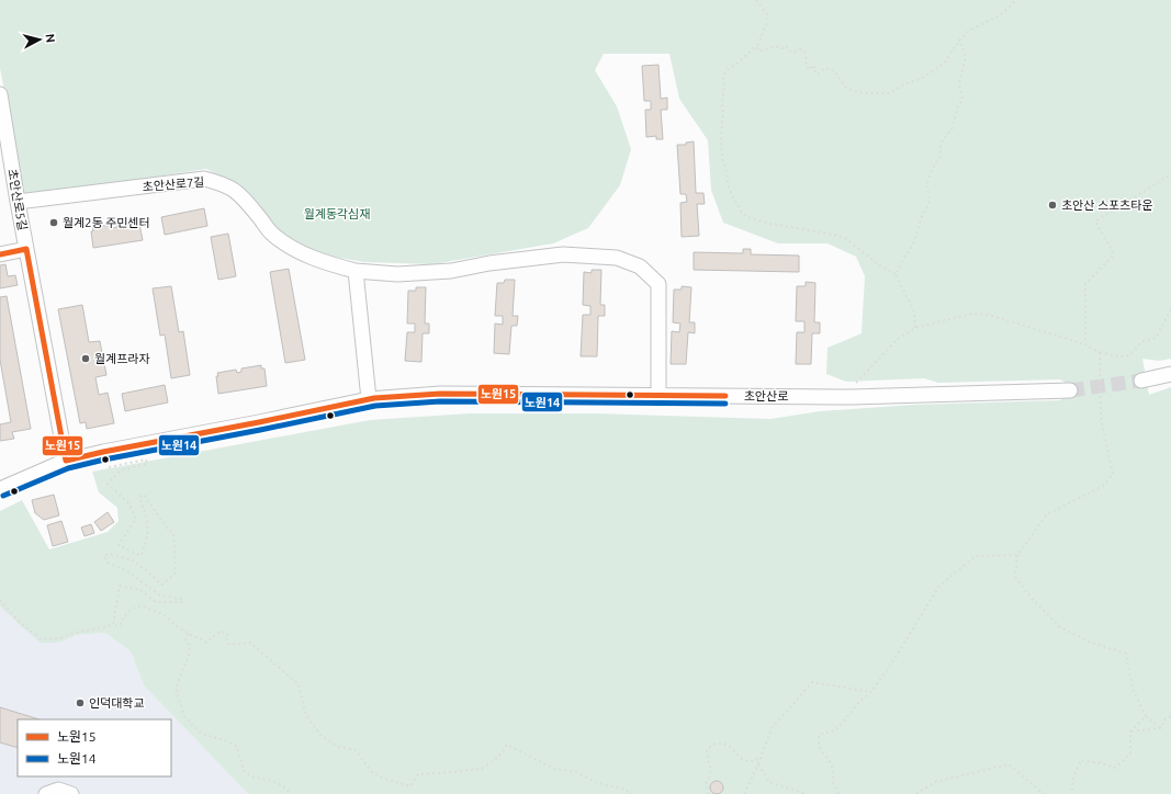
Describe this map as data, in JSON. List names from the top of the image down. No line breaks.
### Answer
{"streets":{"street":["초안산로7길","초안산로5길","초안산로"]},"crossings":[["초안산로7길","초안산로5길"],["초안산로7길","초안산로"],["초안산로5길","초안산로"]],"parks":["월계동각심재"],"places":["초안산 스포츠타운","월계2동 주민센터","월계프라자","인덕대학교"],"lines":["transit line 노원15","transit line 노원14"],"legend":["노원15","노원14"],"north":"right"}
